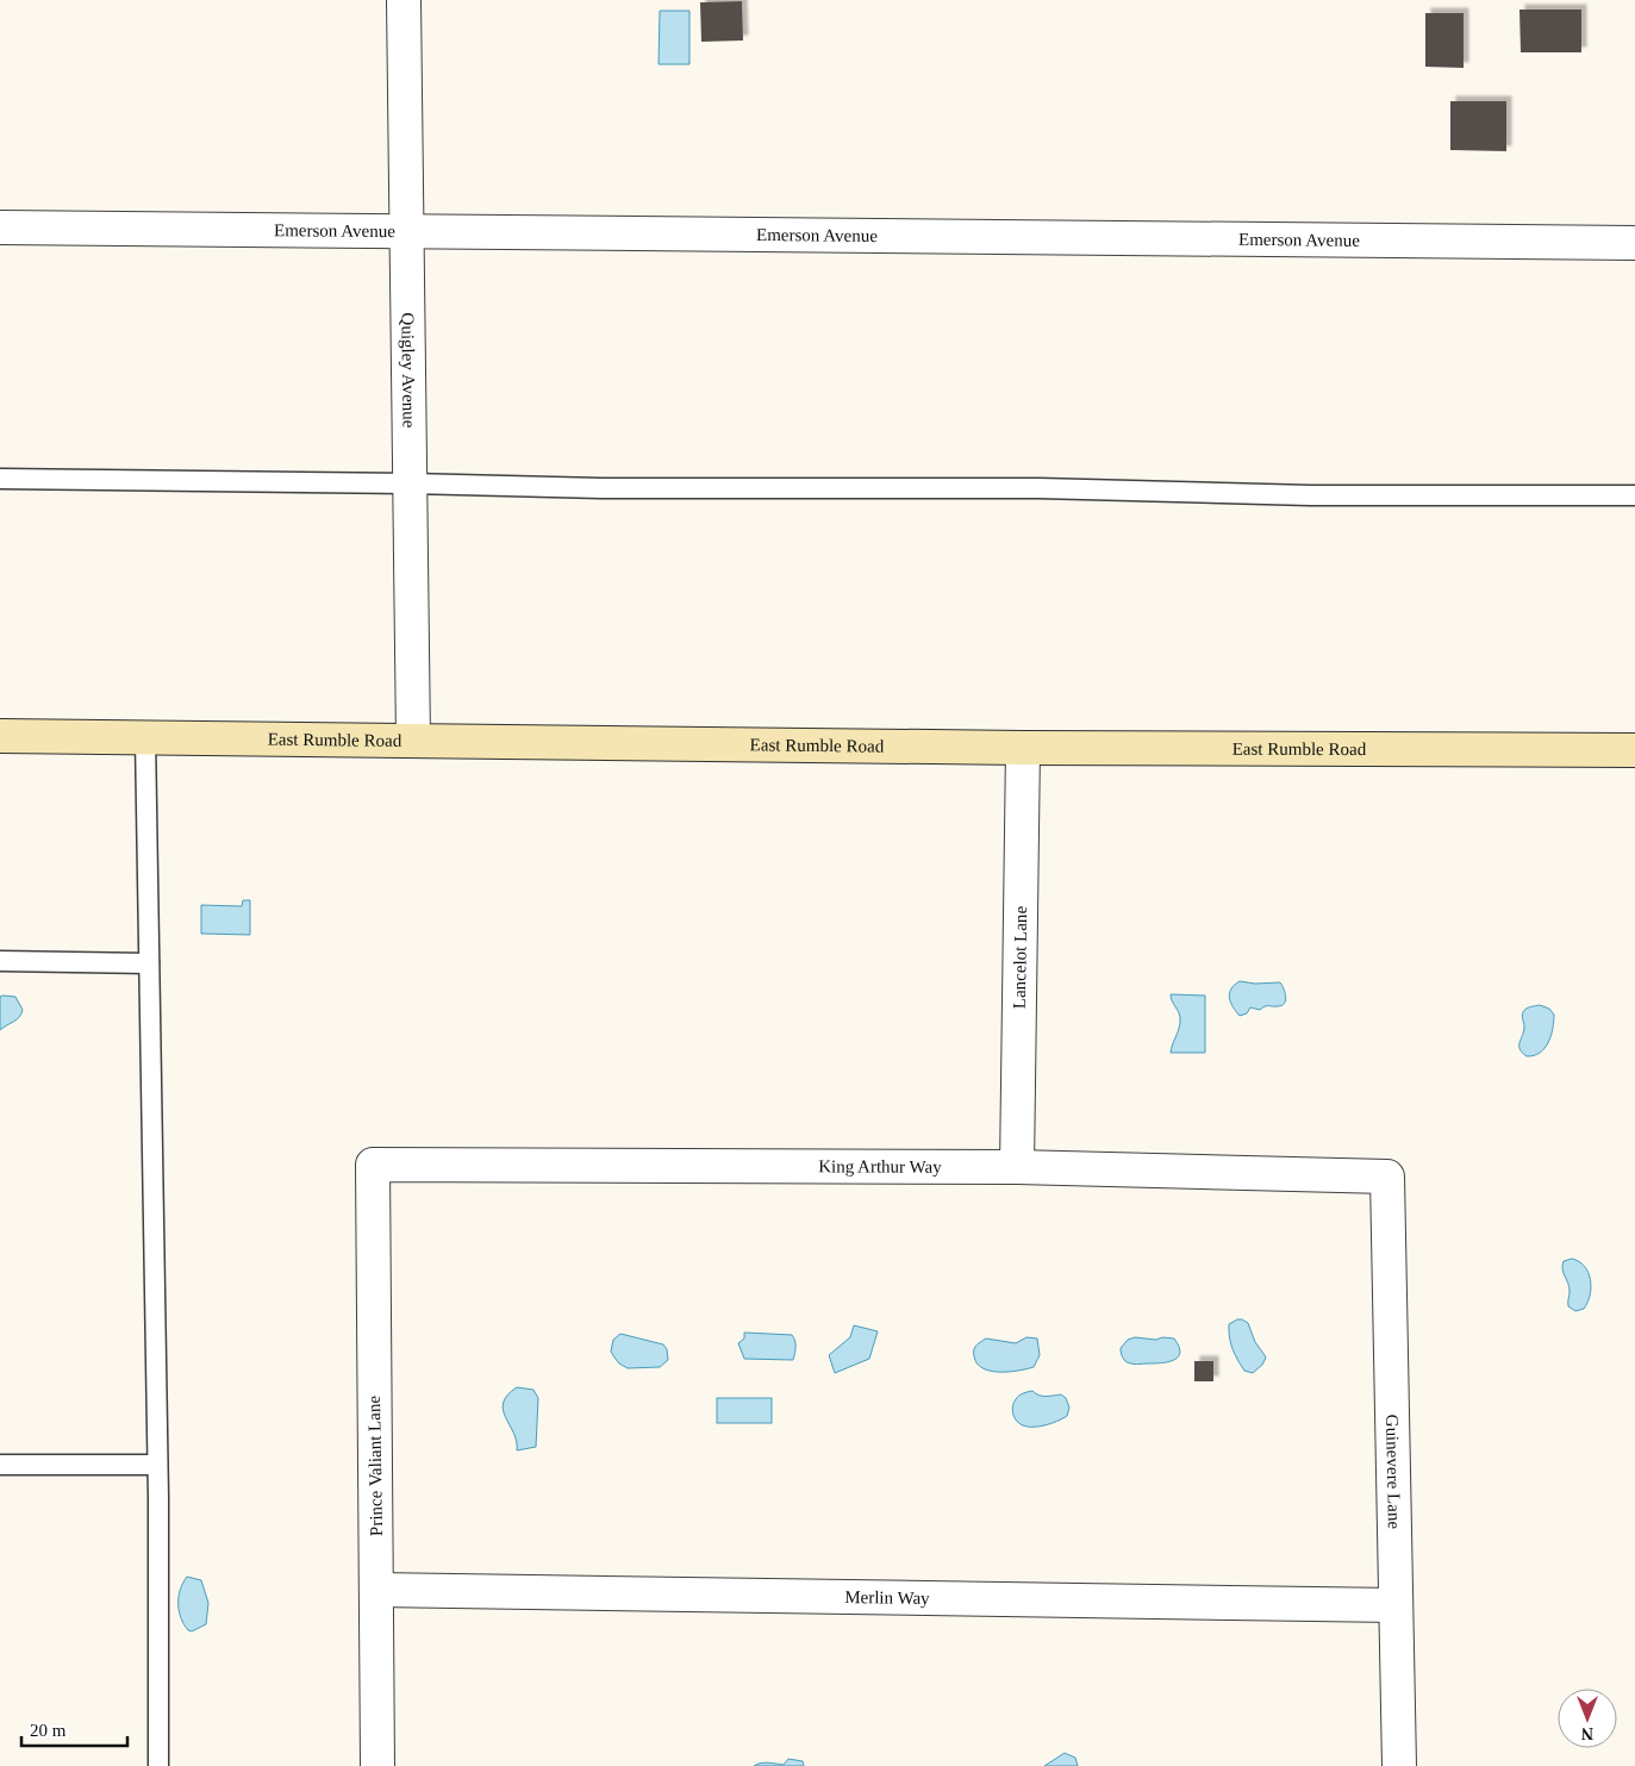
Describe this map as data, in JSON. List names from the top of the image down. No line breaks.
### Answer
{"streets":{"street":["Emerson Avenue","Quigley Avenue","East Rumble Road","Lancelot Lane","King Arthur Way","Prince Valiant Lane","Guinevere Lane","Merlin Way"]},"crossings":[["Emerson Avenue","Quigley Avenue"],["Quigley Avenue","East Rumble Road"],["East Rumble Road","Lancelot Lane"],["Lancelot Lane","King Arthur Way"],["King Arthur Way","Prince Valiant Lane"],["King Arthur Way","Guinevere Lane"],["Prince Valiant Lane","Merlin Way"],["Guinevere Lane","Merlin Way"]],"scale_bar":"20 m","north":"bottom"}
